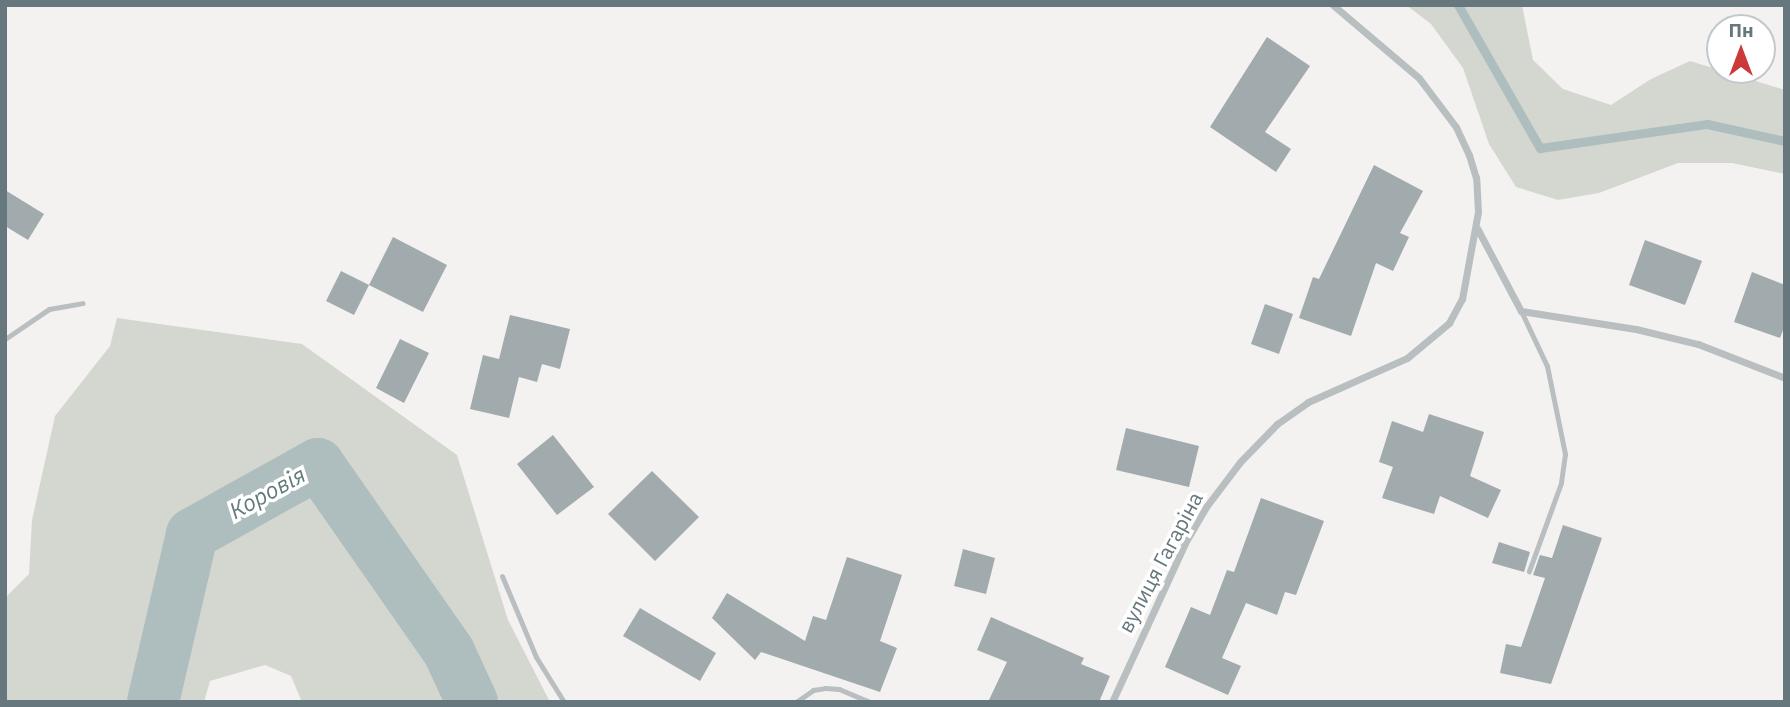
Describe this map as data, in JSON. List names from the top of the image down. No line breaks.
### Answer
{"streets":{"street":["вулиця Гагаріна"]},"water":["Коровія"],"north":"top"}
